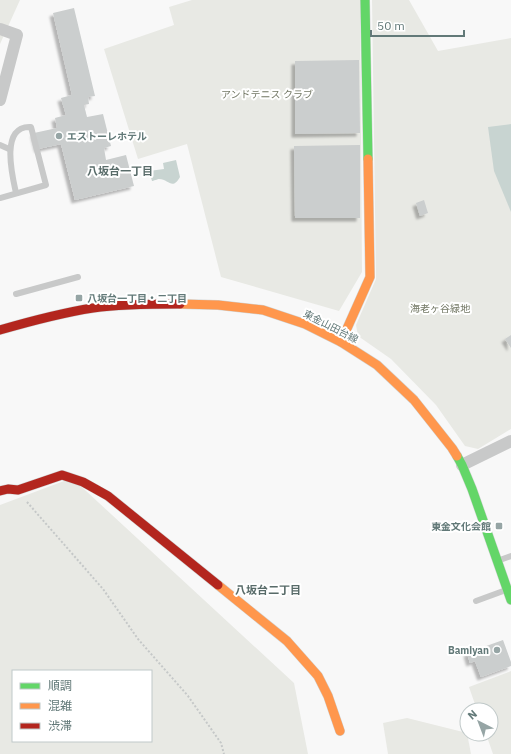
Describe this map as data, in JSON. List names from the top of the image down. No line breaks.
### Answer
{"streets":{"street":["東金山田台線"]},"districts":["八坂台一丁目","八坂台二丁目"],"parks":["アンドテニス クラブ","海老ヶ谷緑地"],"places":{"other":["エストーレホテル","Bamiyan"],"transit":["八坂台一丁目・二丁目","東金文化会館"]},"legend":["順調","混雑","渋滞"],"scale_bar":"50 m","north":"top left"}
